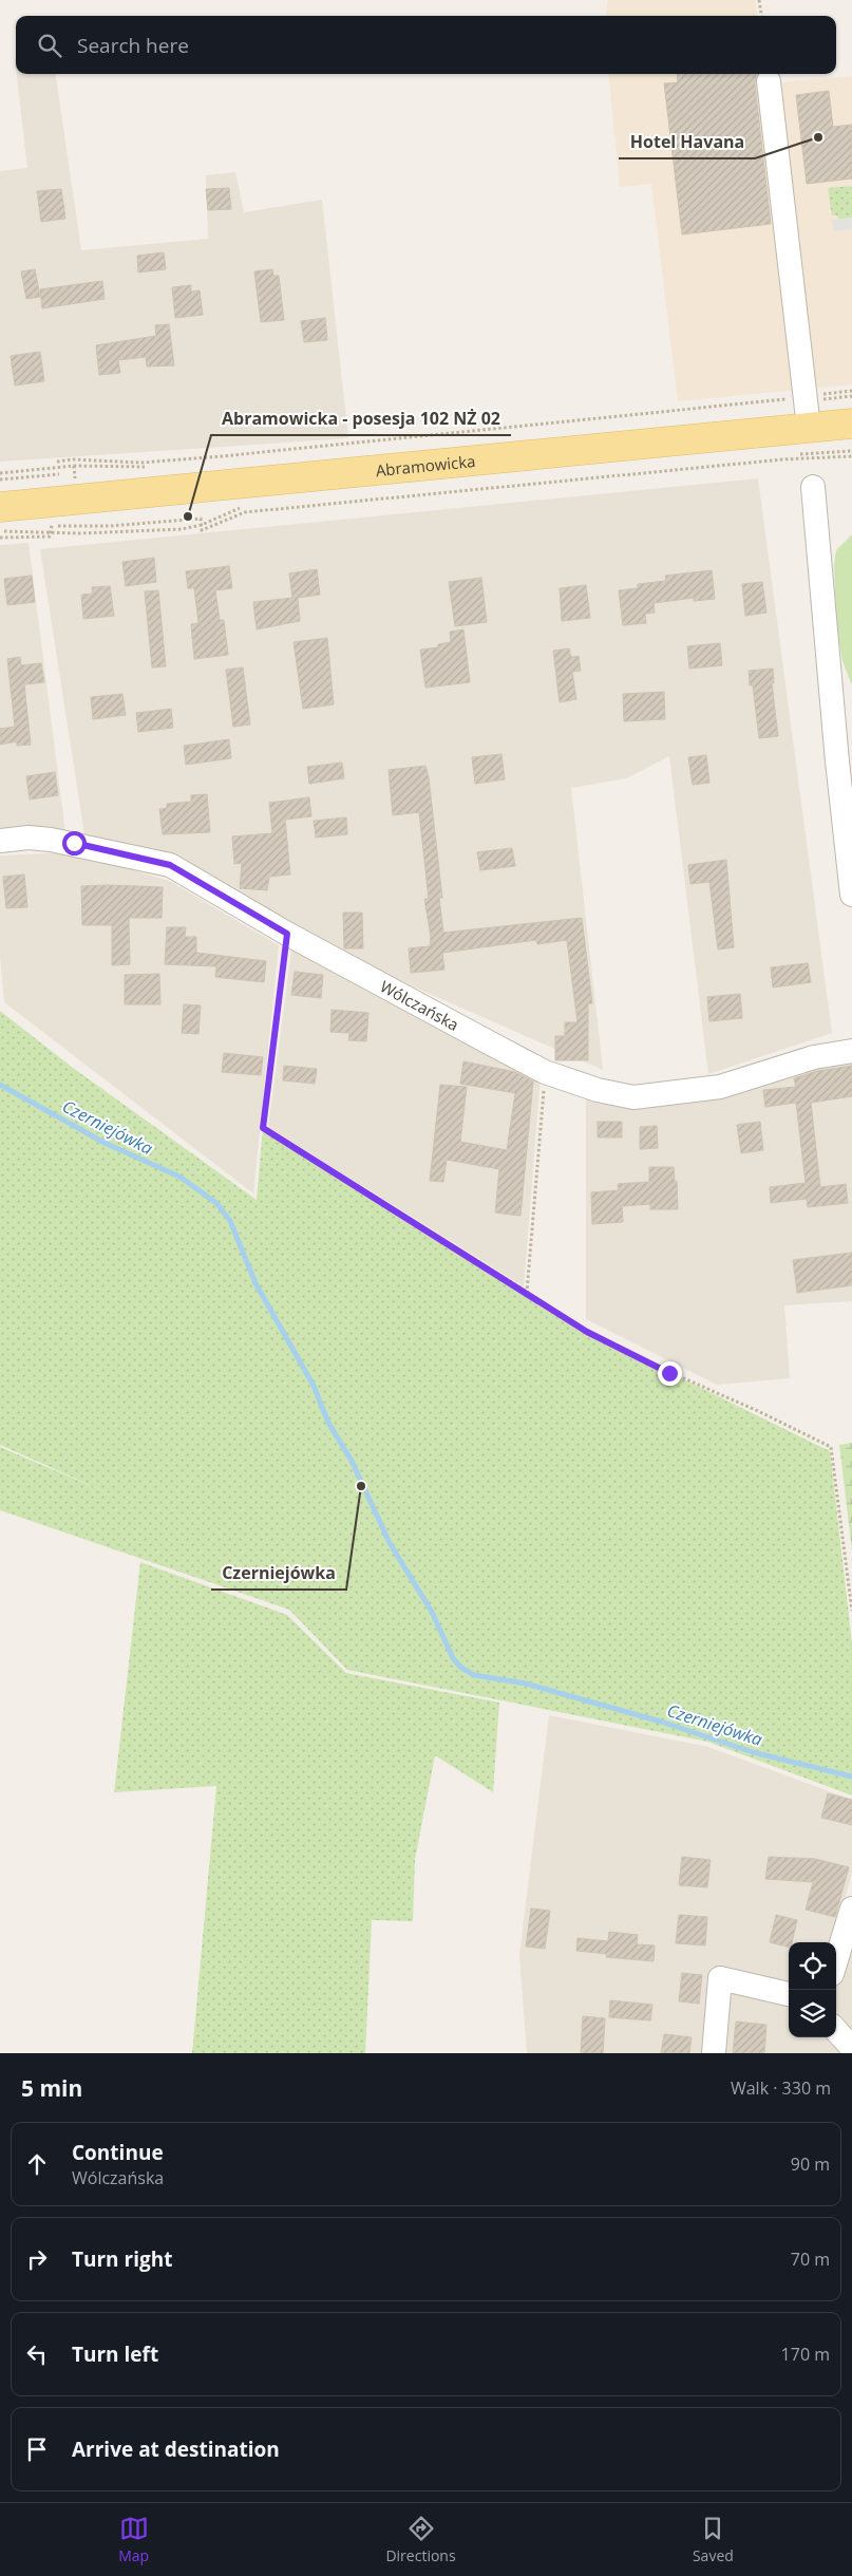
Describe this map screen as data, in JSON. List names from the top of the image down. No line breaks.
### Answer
{"streets":{"main road":["Abramowicka"],"street":["Wólczańska"]},"water":["Czerniejówka"],"places":["Hotel Havana","Abramowicka - posesja 102 NŻ 02","Czerniejówka"],"page":{"search":"Search here","heading":["5 min","Walk · 330 m"],"list":[["Continue","Wólczańska","90 m"],["Turn right","70 m"],["Turn left","170 m"],"Arrive at destination"],"nav":["Map","Directions","Saved"]}}
